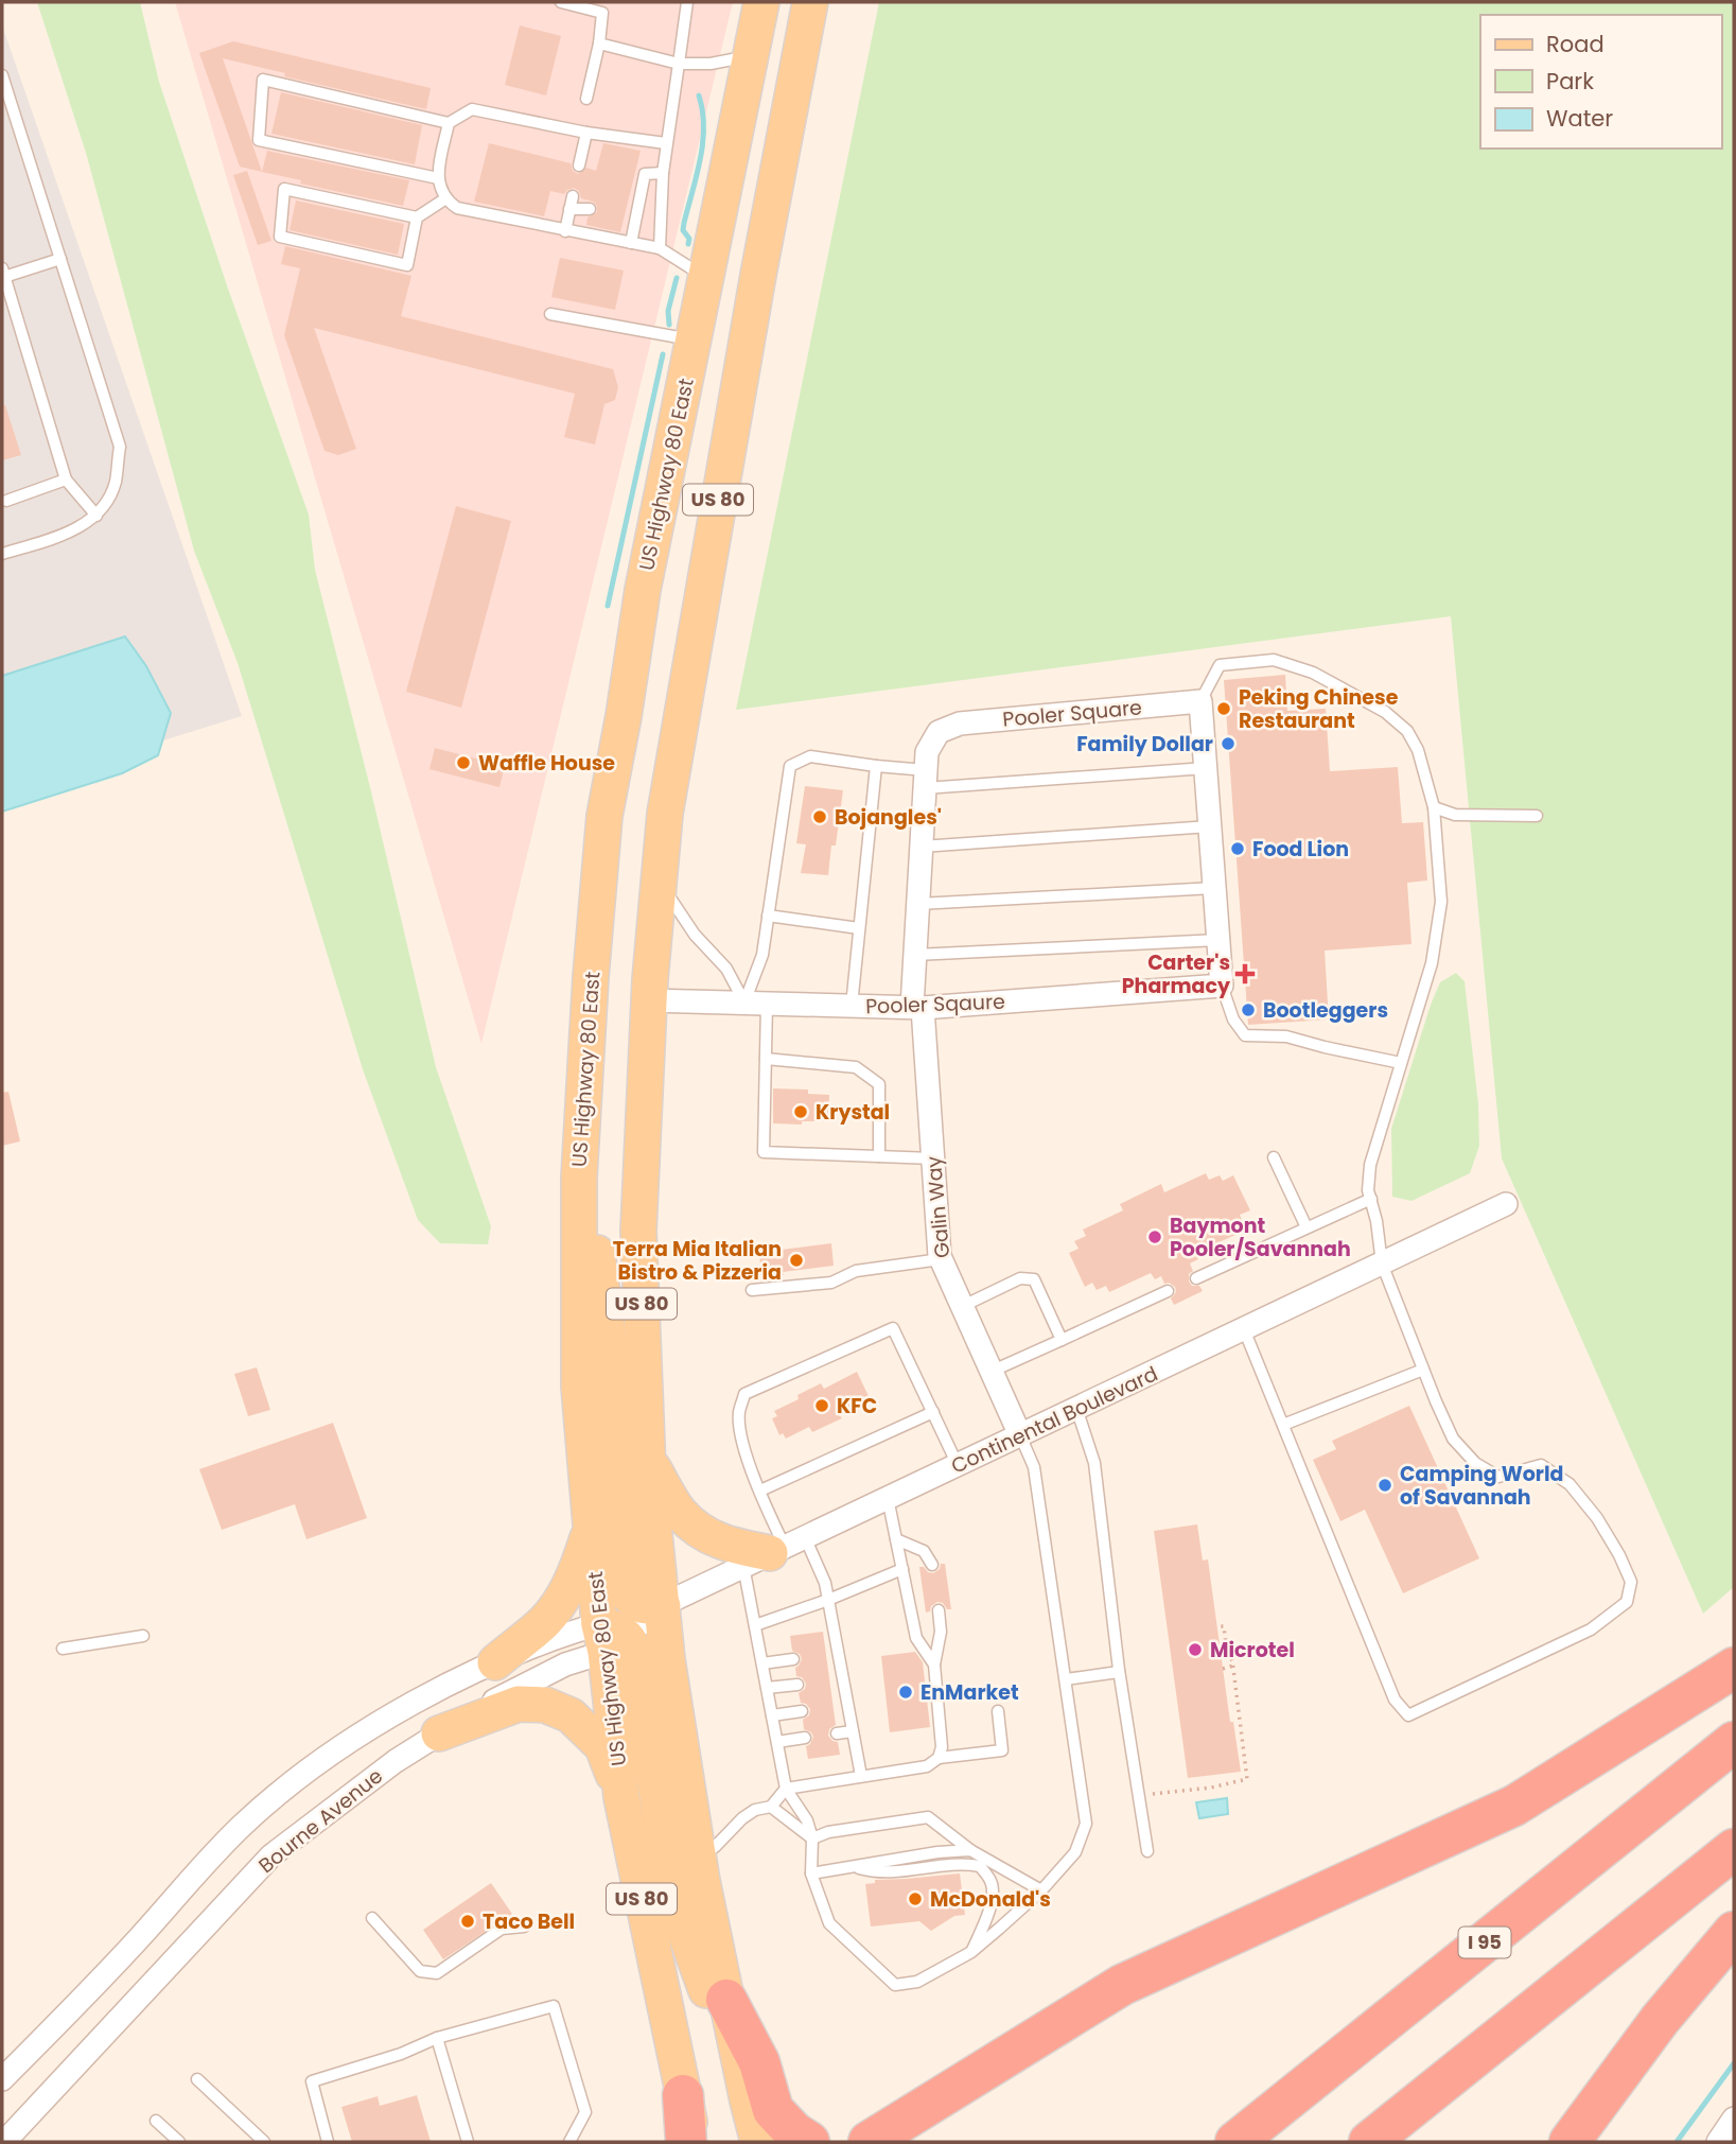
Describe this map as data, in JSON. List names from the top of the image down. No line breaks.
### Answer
{"streets":{"highway":["I 95"],"main road":["US Highway 80 East","US 80"],"street":["Pooler Square","Pooler Sqaure","Galin Way","Continental Boulevard","Bourne Avenue"]},"crossings":[["US Highway 80 East","Continental Boulevard"],["US Highway 80 East","Bourne Avenue"],["US 80","Pooler Sqaure"],["US 80","Continental Boulevard"],["Pooler Square","Pooler Sqaure"],["Pooler Square","Galin Way"],["Pooler Sqaure","Galin Way"],["Galin Way","Continental Boulevard"],["Continental Boulevard","Bourne Avenue"]],"places":{"other":["Peking Chinese Restaurant","Family Dollar","Waffle House","Bojangles'","Food Lion","Bootleggers","Krystal","Baymont Pooler/Savannah","Terra Mia Italian Bistro & Pizzeria","KFC","Camping World of Savannah","Microtel","EnMarket","McDonald's","Taco Bell"],"health":["Carter's Pharmacy"]},"legend":["Road","Park","Water"]}
